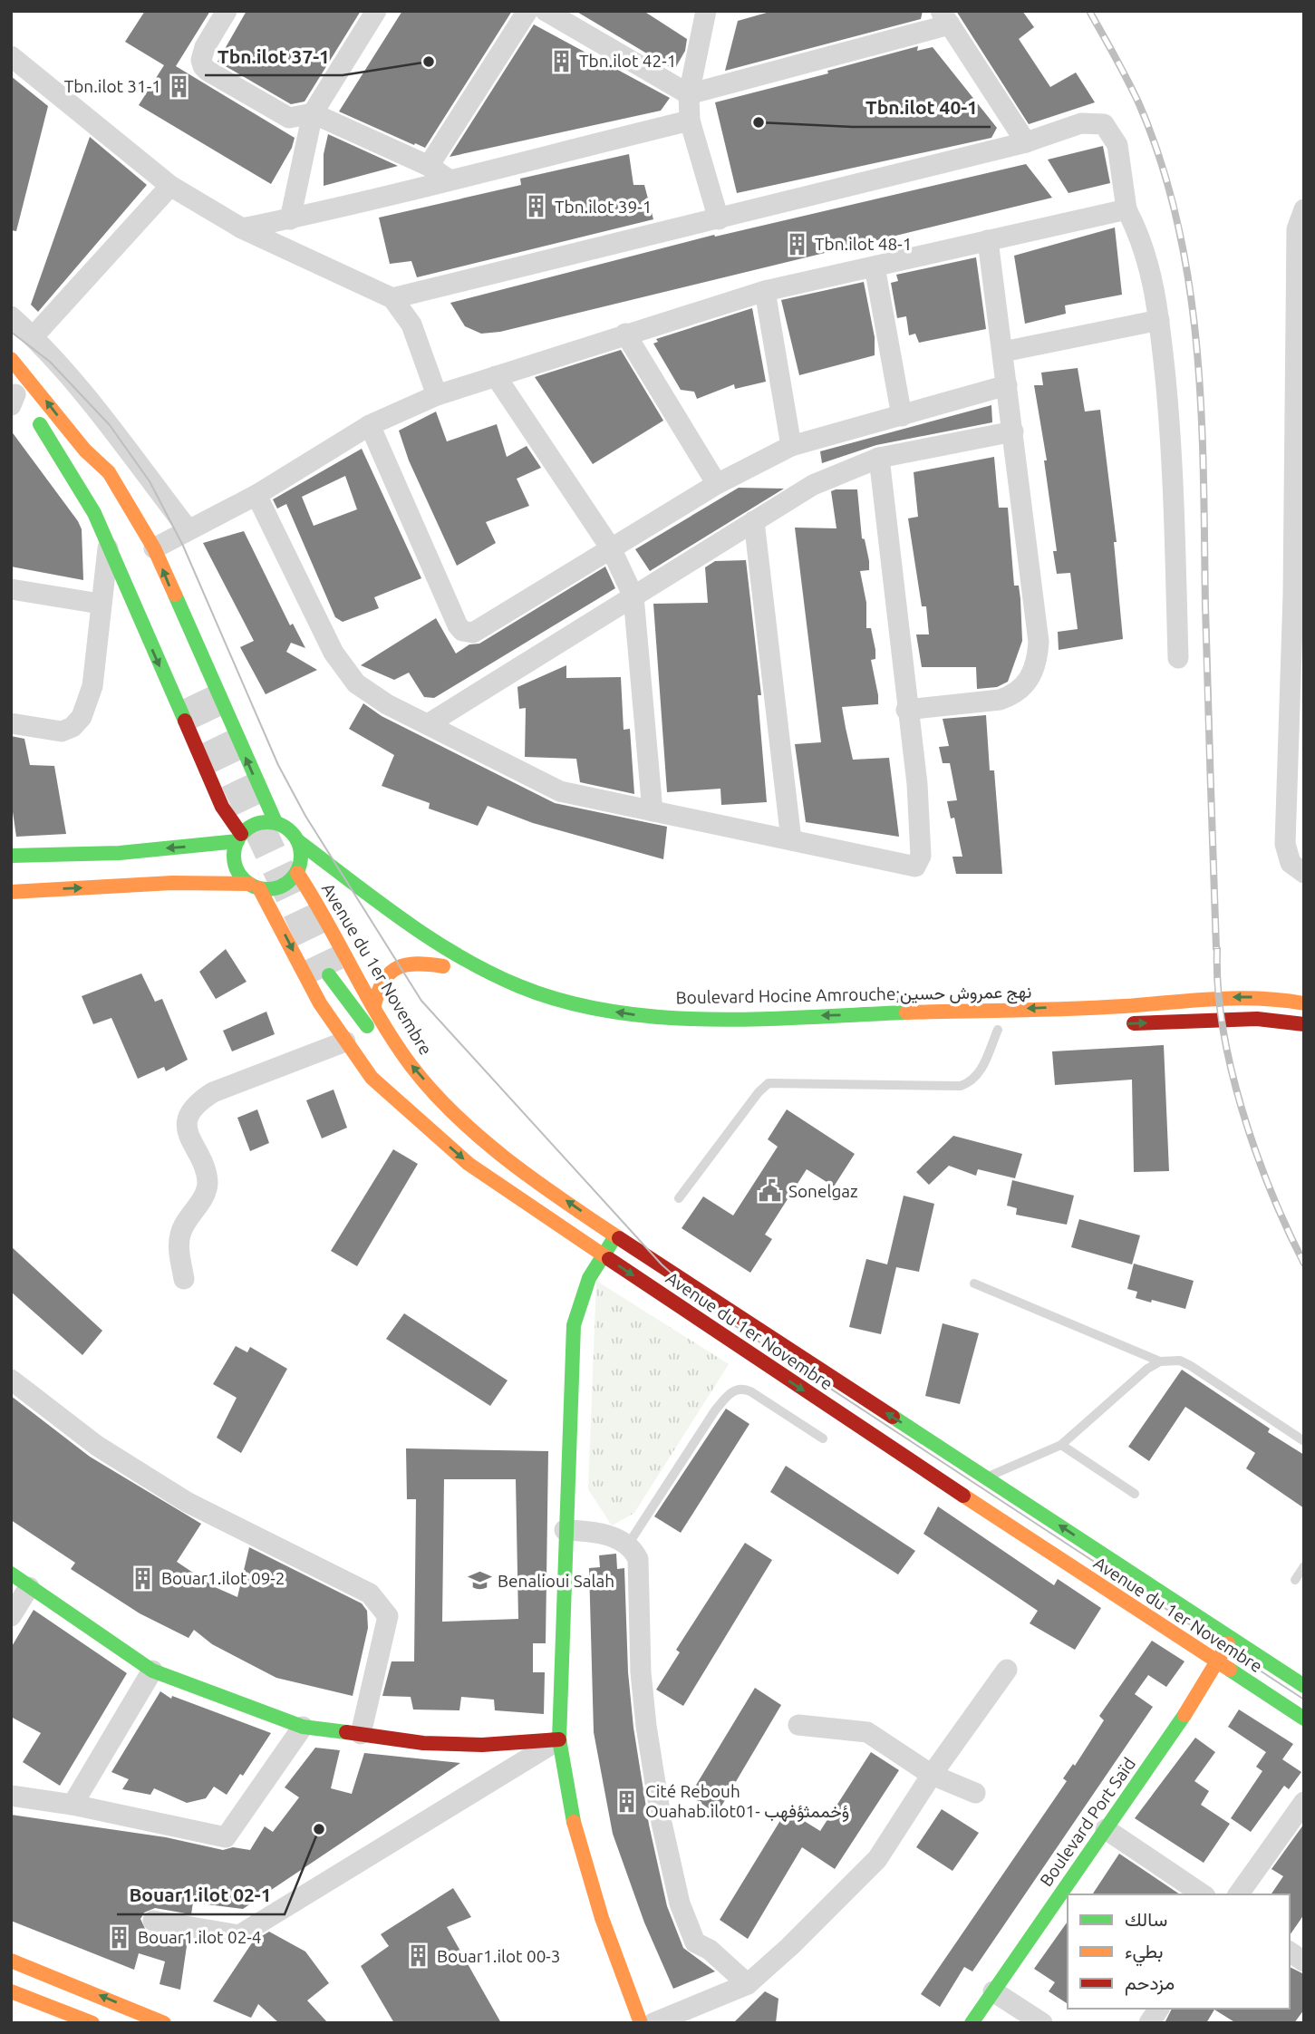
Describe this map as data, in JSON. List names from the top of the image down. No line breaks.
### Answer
{"streets":{"main road":["Avenue du 1er Novembre","Boulevard Hocine Amrouche;نهج عمروش حسين","Boulevard Port Saïd"]},"crossings":[["Avenue du 1er Novembre","Boulevard Hocine Amrouche;نهج عمروش حسين"],["Avenue du 1er Novembre","Boulevard Port Saïd"]],"one_way":["Boulevard Hocine Amrouche;نهج عمروش حسين"],"places":{"building":["Tbn.ilot 42-1","Tbn.ilot 31-1","Tbn.ilot 39-1","Tbn.ilot 48-1","Bouar1.ilot 09-2","Cité Rebouh Ouahab.ilot01- ؤخممثؤفهب","Bouar1.ilot 02-4","Bouar1.ilot 00-3"],"other":["Tbn.ilot 37-1","Tbn.ilot 40-1","Bouar1.ilot 02-1"],"public building":["Sonelgaz"],"school or university":["Benalioui Salah"]},"legend":["سالك","بطيء","مزدحم"]}
